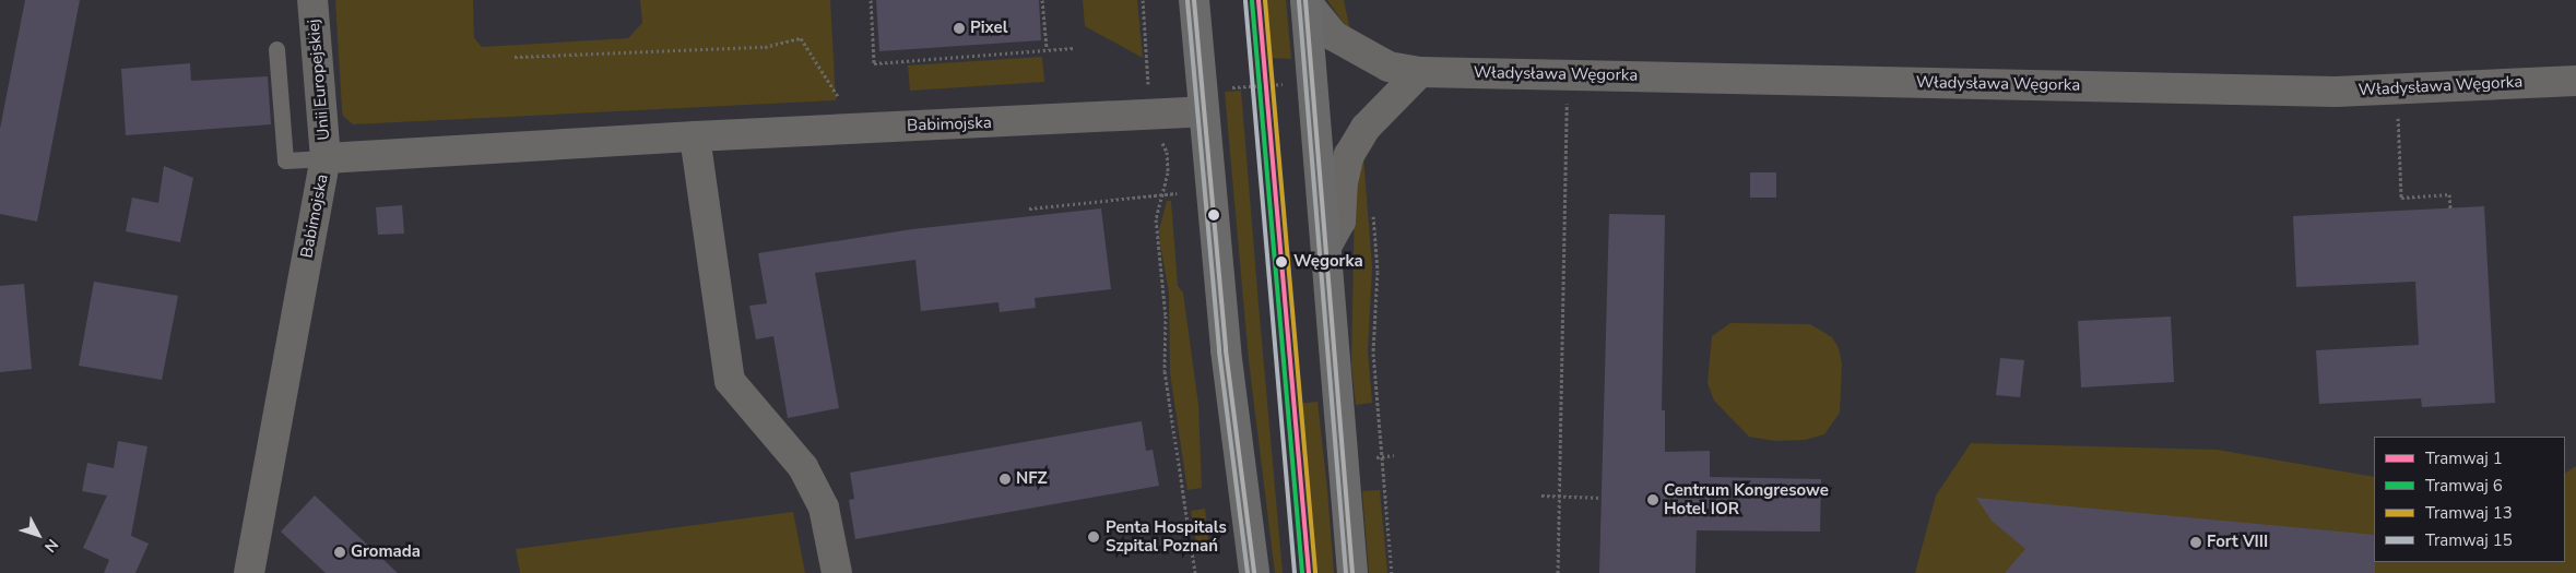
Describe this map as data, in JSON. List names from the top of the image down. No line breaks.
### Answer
{"streets":{"street":["Władysława Węgorka","Unii Europejskiej","Babimojska"]},"crossings":[["Unii Europejskiej","Babimojska"]],"places":["Pixel","Węgorka","NFZ","Centrum Kongresowe Hotel IOR","Penta Hospitals Szpital Poznań","Fort VIII","Gromada"],"lines":["tram line 1","tram line 13","tram line 6","tram line 15"],"legend":["Tramwaj 1","Tramwaj 6","Tramwaj 13","Tramwaj 15"],"north":"bottom right"}
